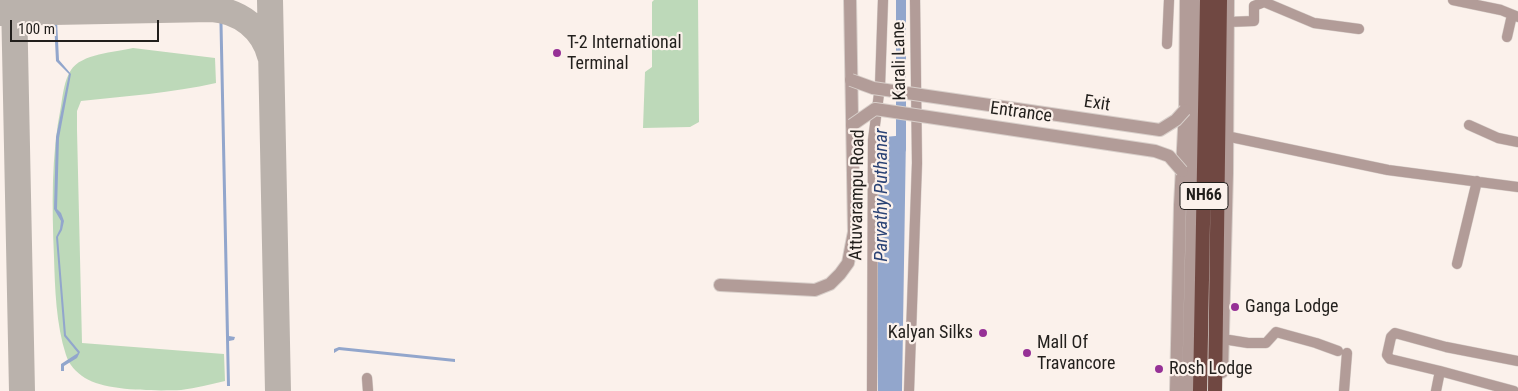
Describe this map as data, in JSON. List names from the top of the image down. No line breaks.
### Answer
{"streets":{"highway":["NH66"],"street":["Karali Lane","Exit","Entrance","Attuvarampu Road"]},"water":["Parvathy Puthanar"],"places":["T-2 International Terminal","Ganga Lodge","Kalyan Silks","Mall Of Travancore","Rosh Lodge"],"scale_bar":"100 m"}
